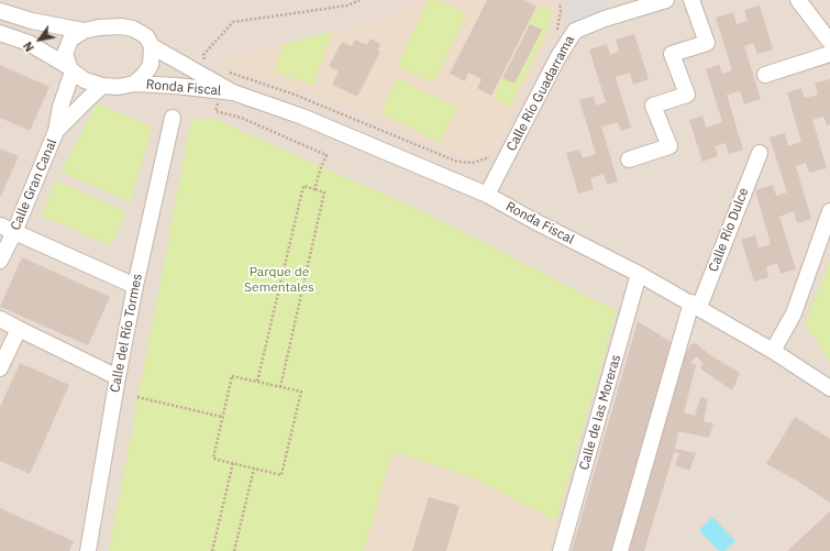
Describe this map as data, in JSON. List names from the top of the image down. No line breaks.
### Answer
{"streets":{"street":["Ronda Fiscal","Calle Río Guadarrama","Calle Gran Canal","Calle Río Dulce","Calle del Río Tormes","Calle de las Moreras"]},"crossings":[["Ronda Fiscal","Calle Río Guadarrama"],["Ronda Fiscal","Calle Gran Canal"],["Ronda Fiscal","Calle Río Dulce"],["Ronda Fiscal","Calle de las Moreras"]],"parks":["Parque de Sementales"],"north":"bottom left"}
